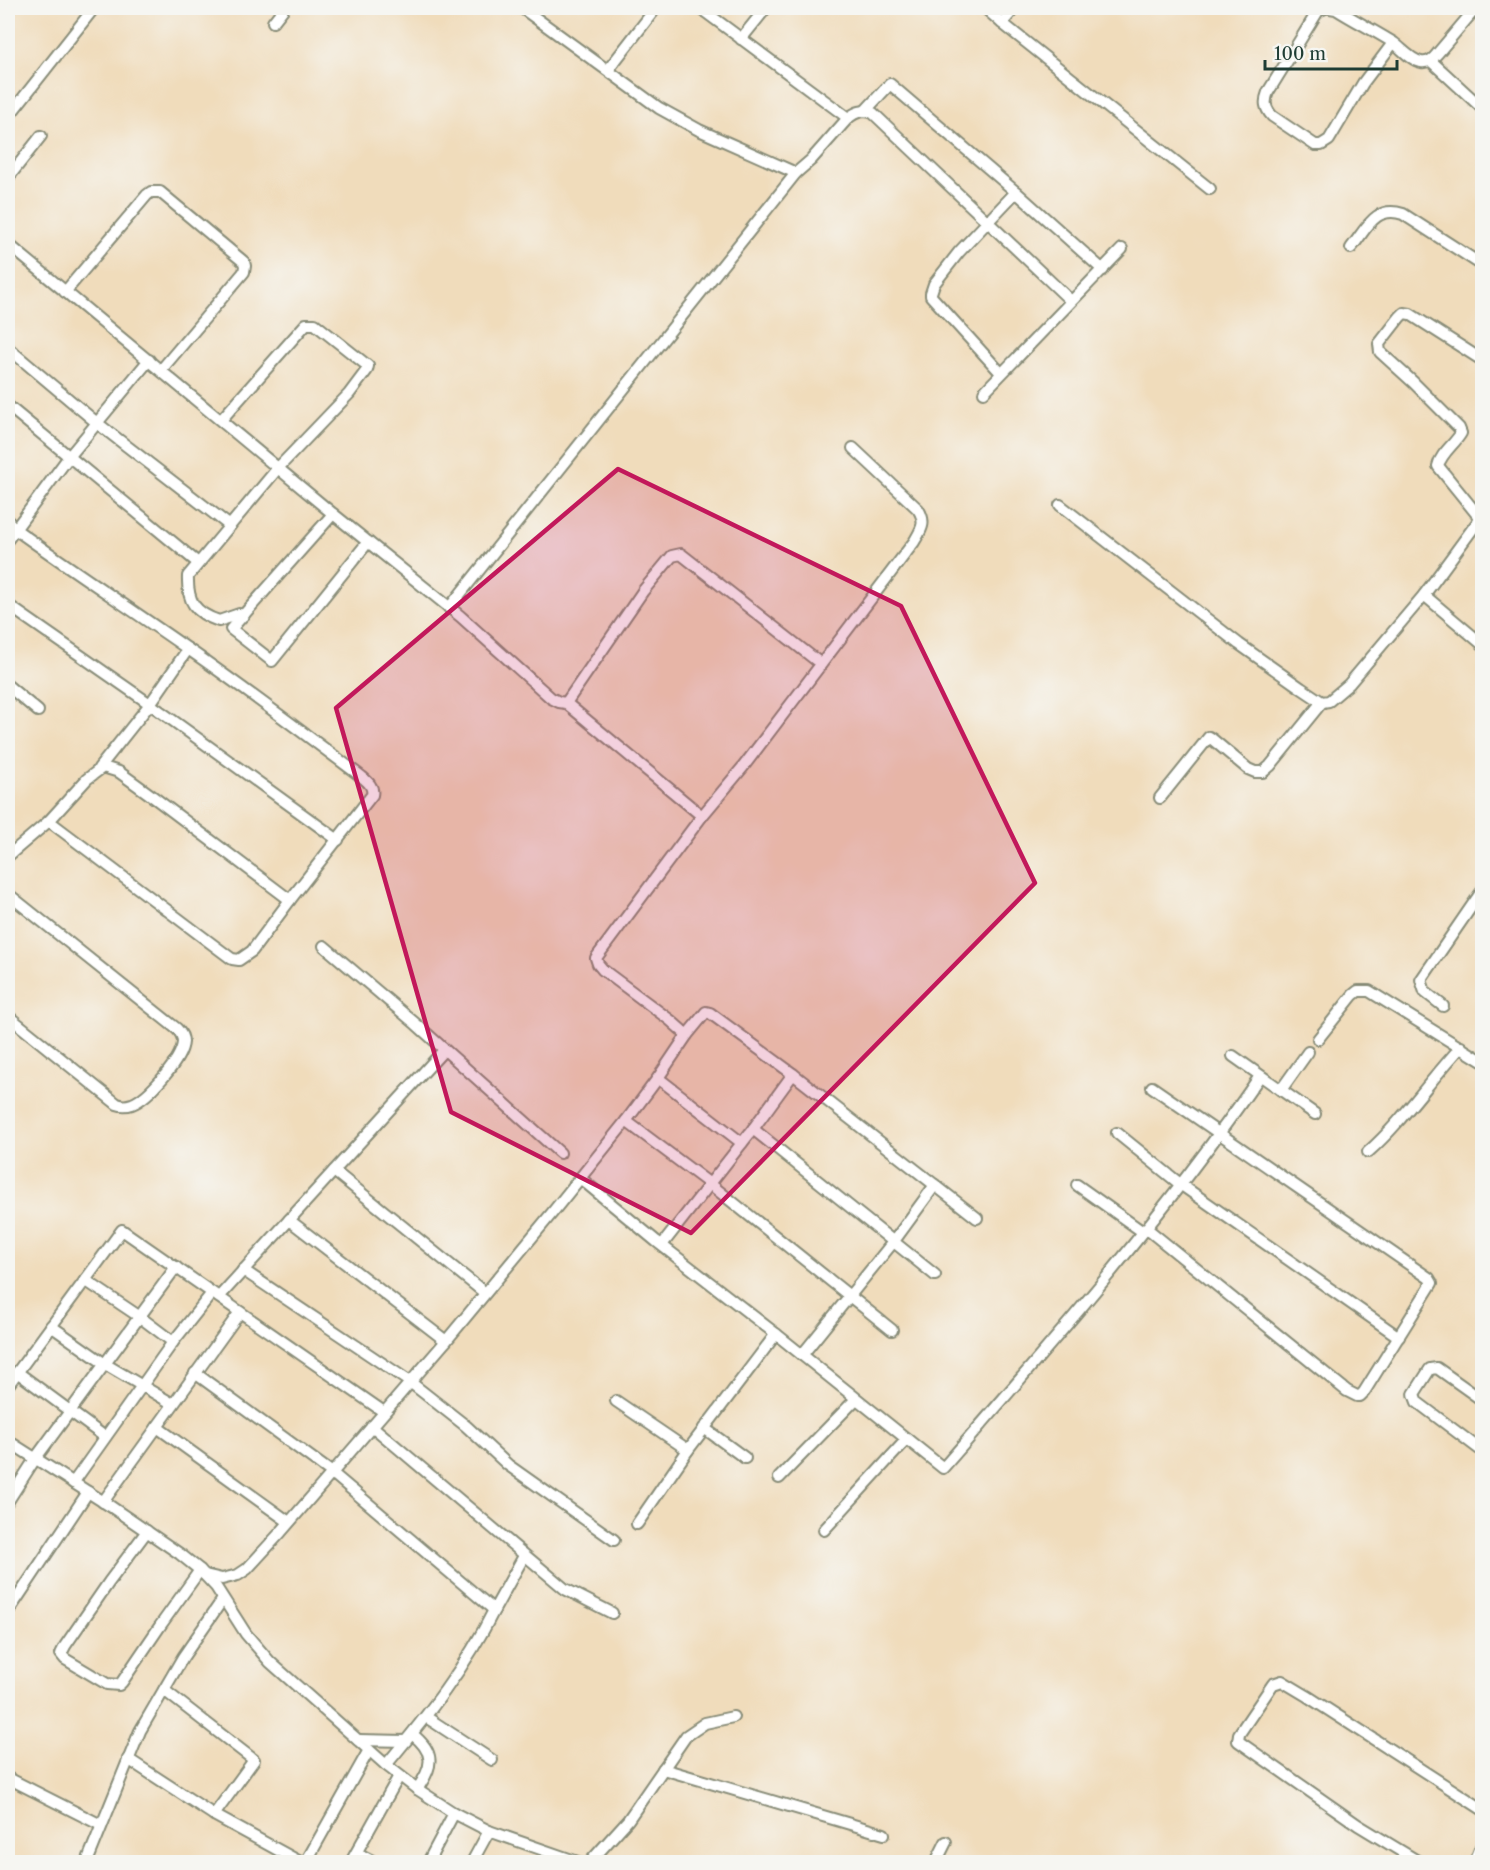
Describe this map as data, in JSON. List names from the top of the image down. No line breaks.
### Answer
{"scale_bar":"100 m"}
